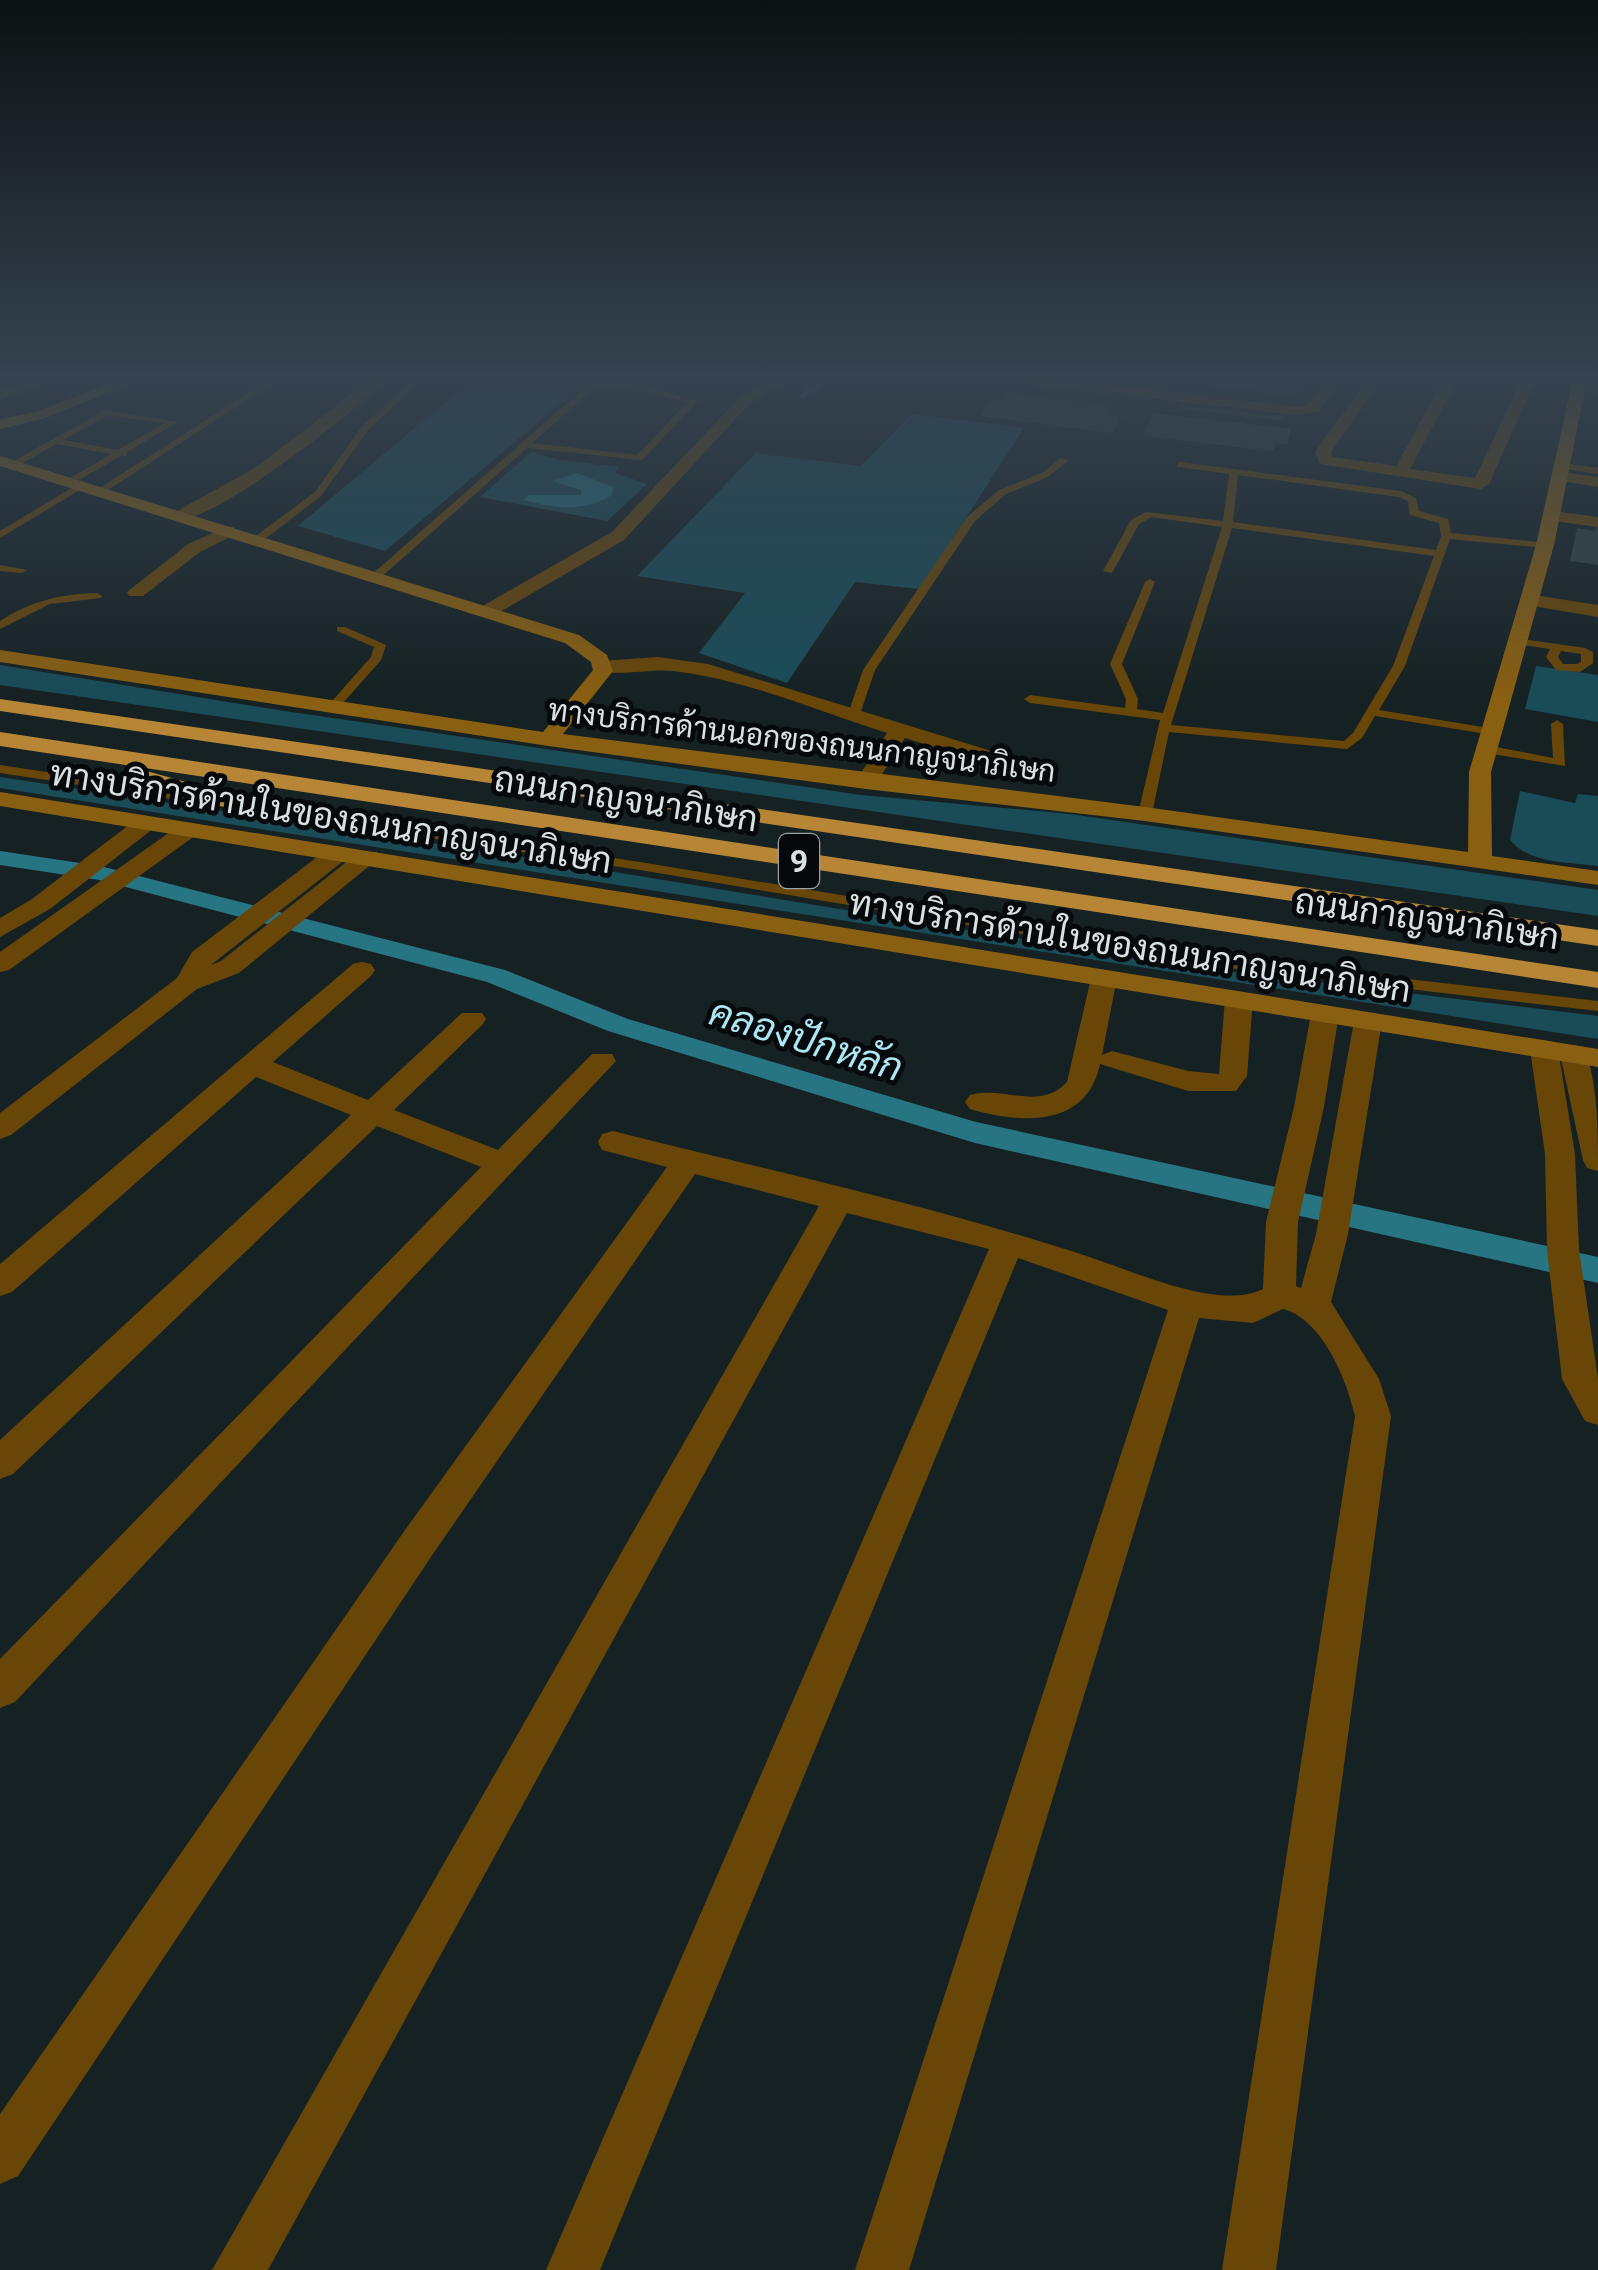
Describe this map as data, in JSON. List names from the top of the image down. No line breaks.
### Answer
{"streets":{"highway":["ถนนกาญจนาภิเษก","9"],"main road":["ทางบริการด้านนอกของถนนกาญจนาภิเษก","ทางบริการด้านในของถนนกาญจนาภิเษก"]},"water":["คลองปักหลัก"]}
